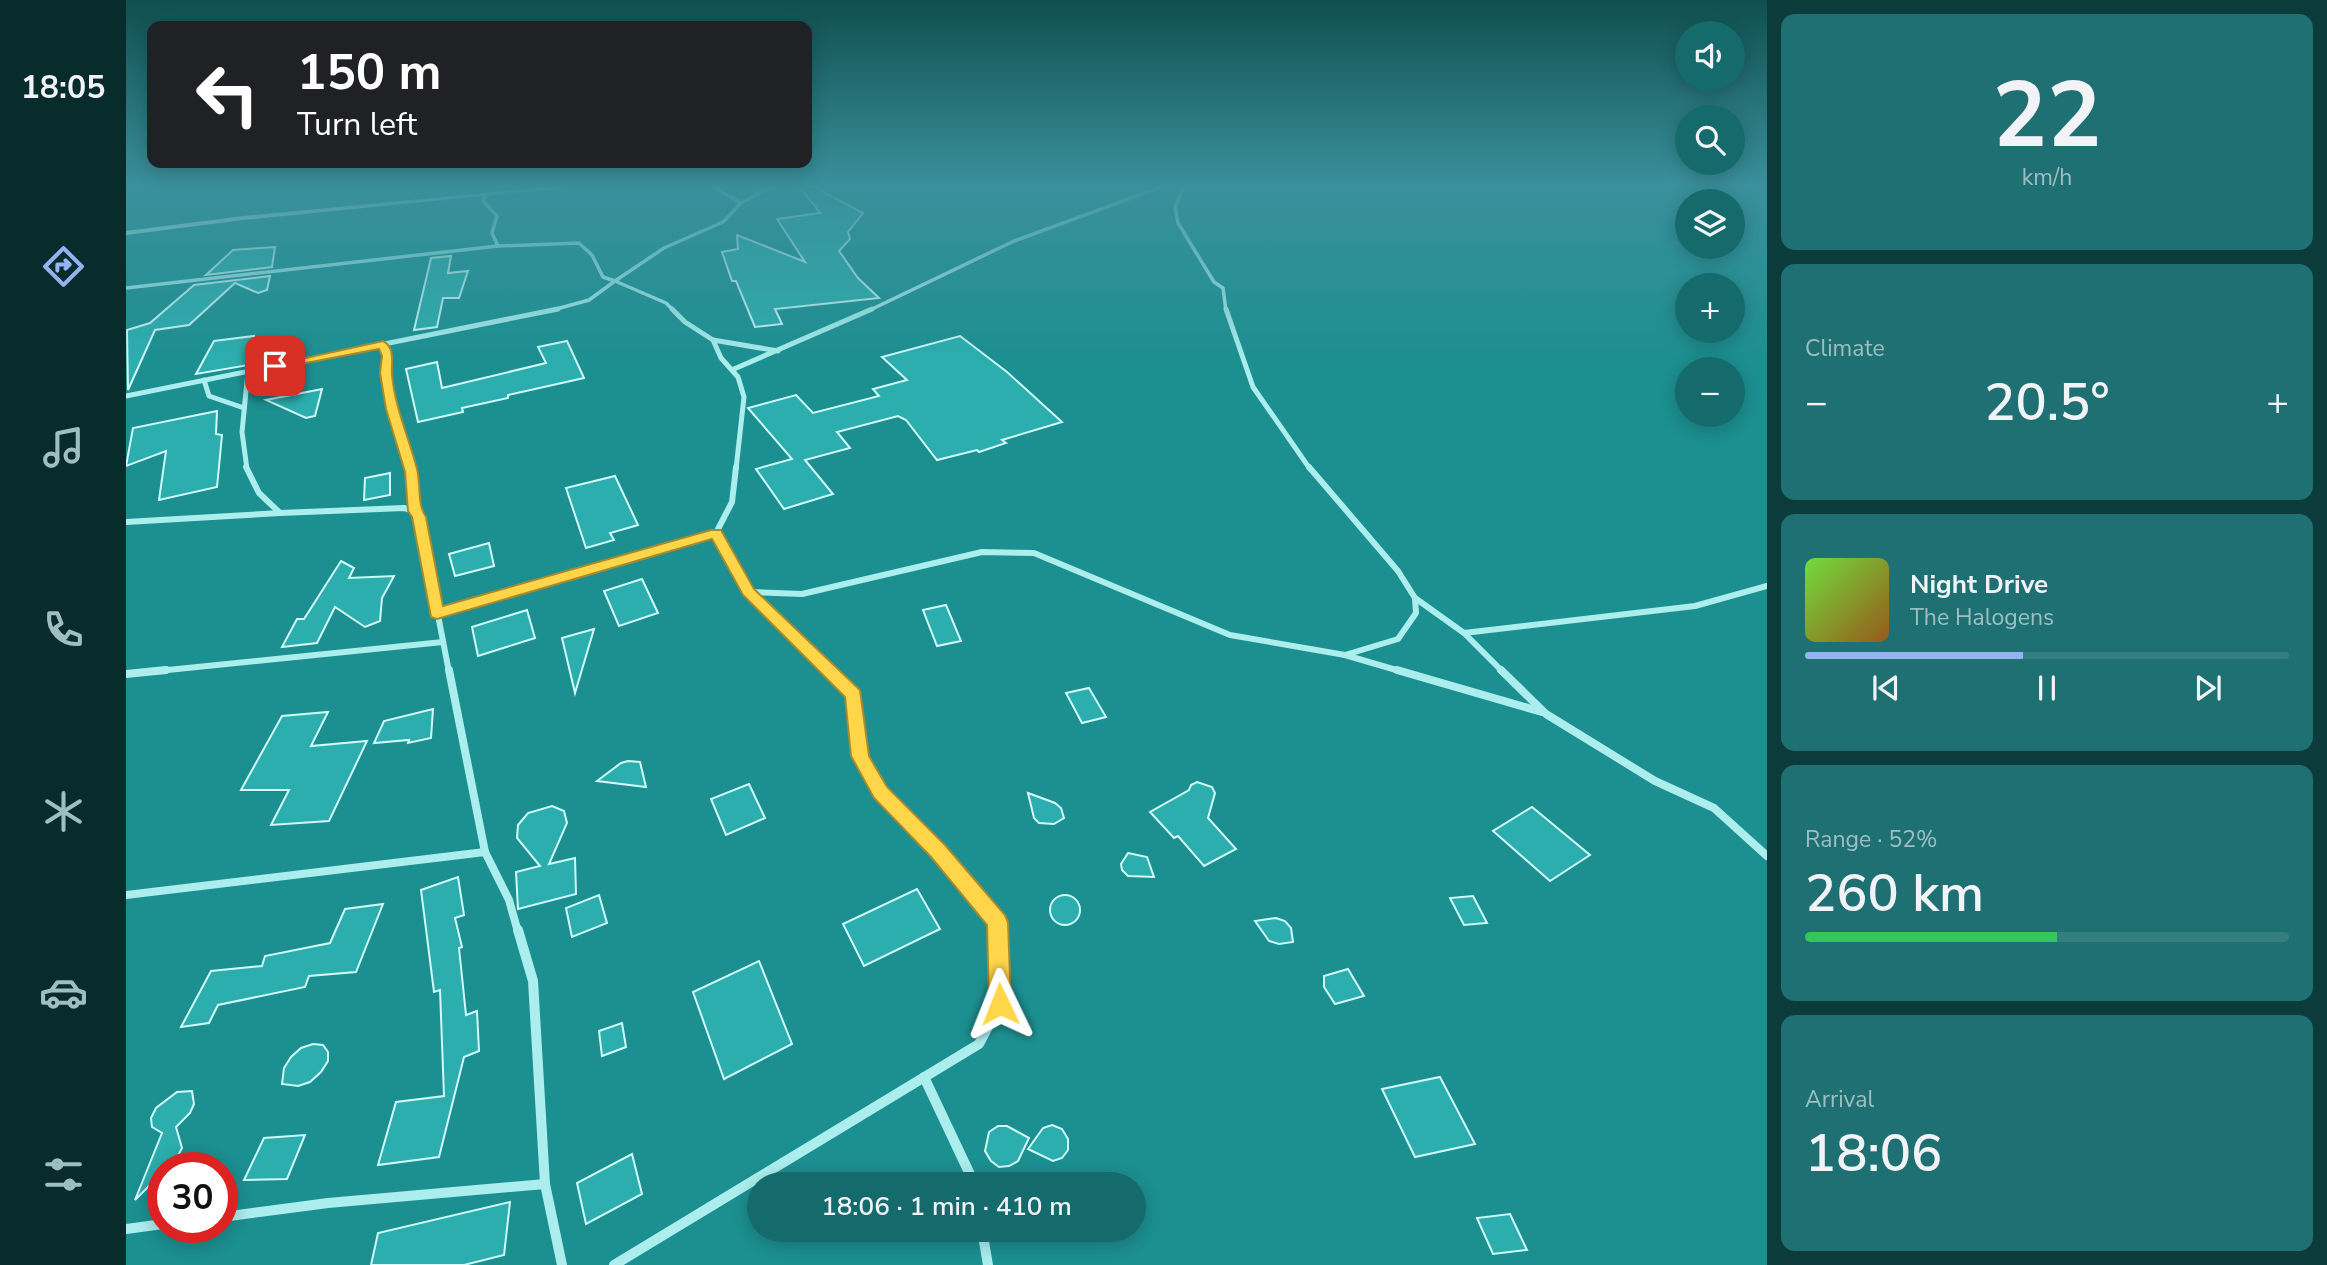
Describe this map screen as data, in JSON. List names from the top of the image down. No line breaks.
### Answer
{"page":{"tabs":"18:05","tile":[["22","km/h"],"Climate",["Range · 52%","260 km"],["Arrival","18:06"]],"map_buttons":["+","−"],"turn":["150 m","Turn left"],"heat":["−","20.5°","+"],"song":["Night Drive","The Halogens"],"limit":"30","trip":"18:06 · 1 min · 410 m"}}
